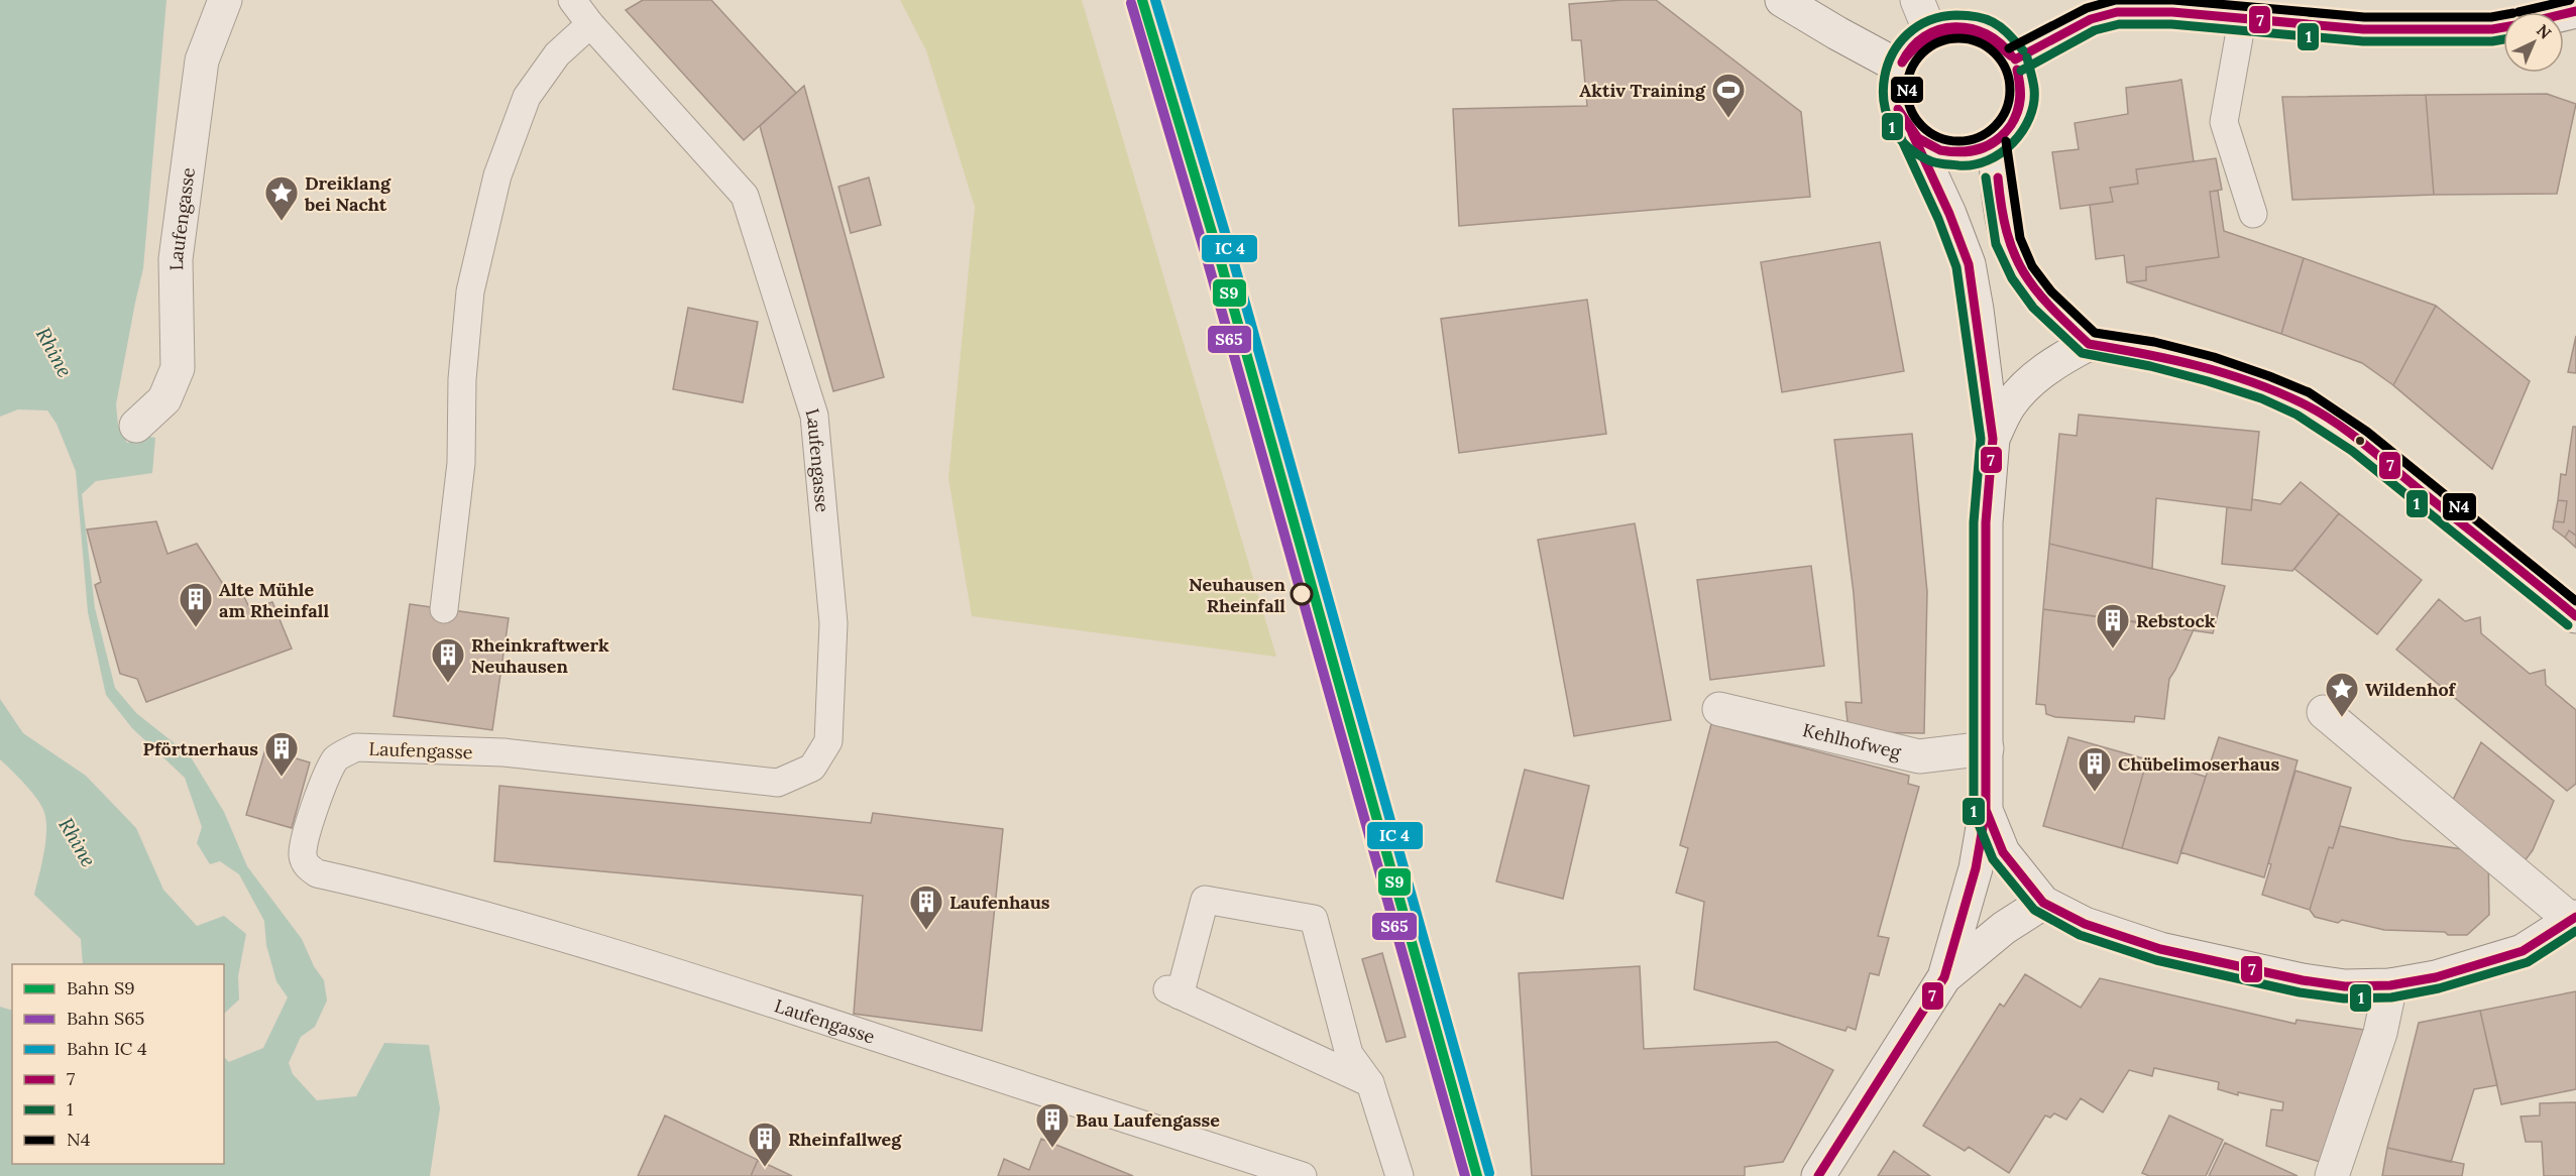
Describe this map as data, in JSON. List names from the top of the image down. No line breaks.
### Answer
{"streets":{"street":["Laufengasse","Kehlhofweg"]},"water":["Rhine"],"places":{"sports":["Aktiv Training"],"place":["Dreiklang bei Nacht","Wildenhof"],"other":["Neuhausen Rheinfall"],"building":["Alte Mühle am Rheinfall","Rebstock","Rheinkraftwerk Neuhausen","Pförtnerhaus","Chübelimoserhaus","Laufenhaus","Bau Laufengasse","Rheinfallweg"]},"lines":["rail line S9","transit line N4","rail line S65","transit line 7","transit line 1"],"legend":["Bahn S9","Bahn S65","Bahn IC 4","7","1","N4"],"north":"top right"}
